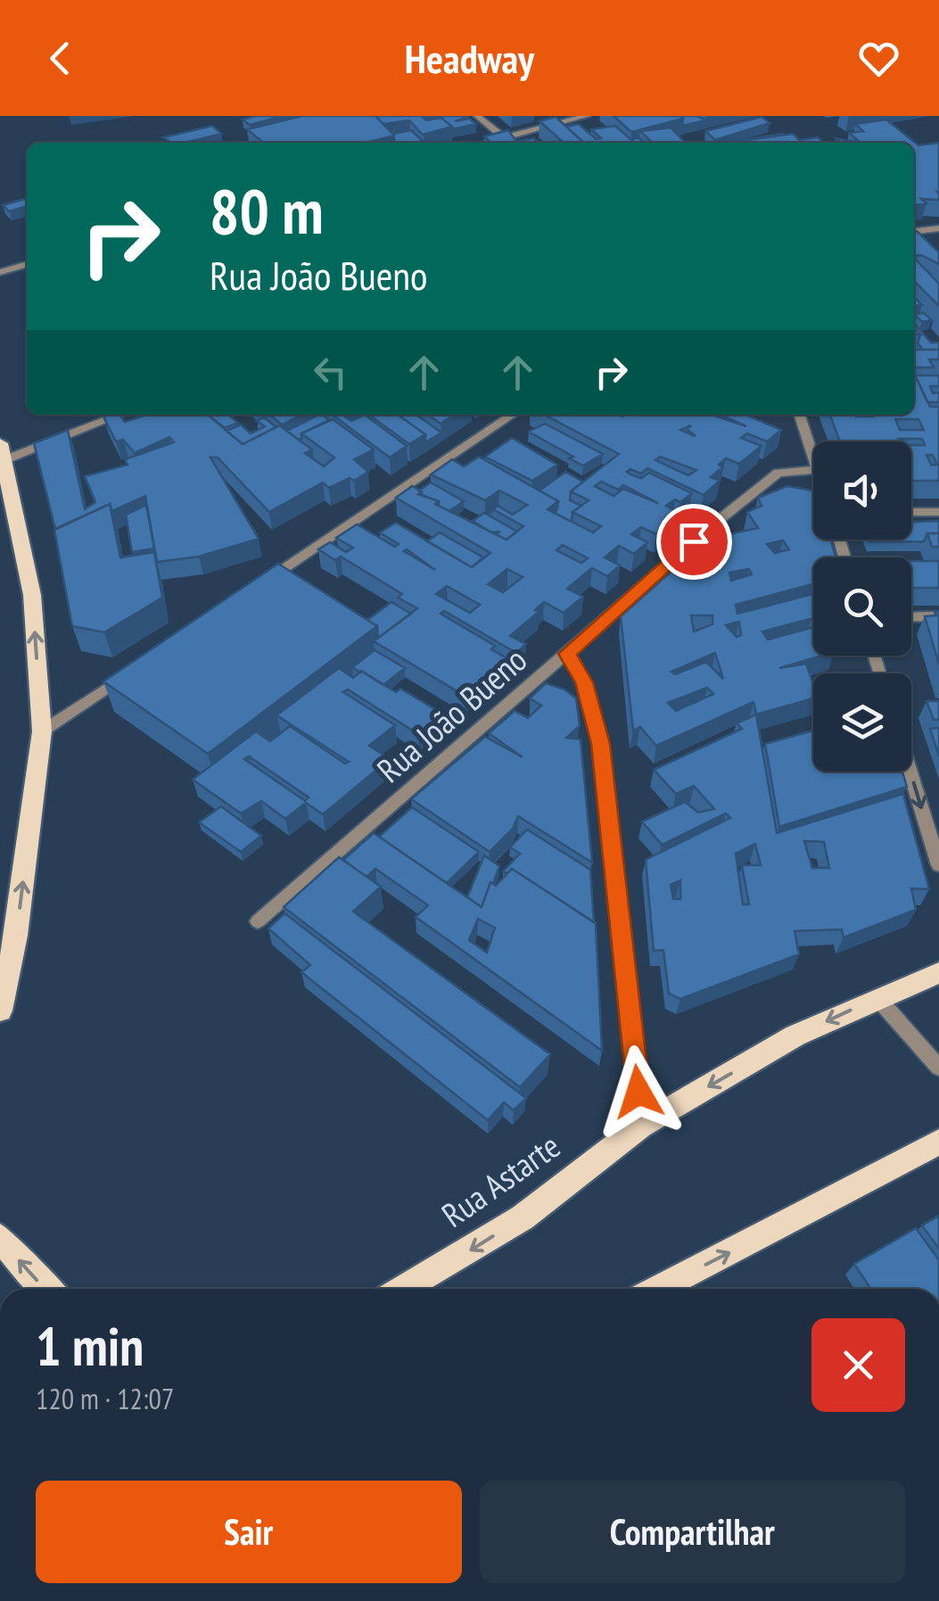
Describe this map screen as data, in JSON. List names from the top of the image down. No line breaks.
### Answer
{"streets":{"main road":["Rua Astarte"],"street":["Rua João Bueno"]},"page":{"header":"Headway","turn":["80 m","Rua João Bueno"],"heading":["1 min","120 m · 12:07"],"buttons":["Sair","Compartilhar"]}}
